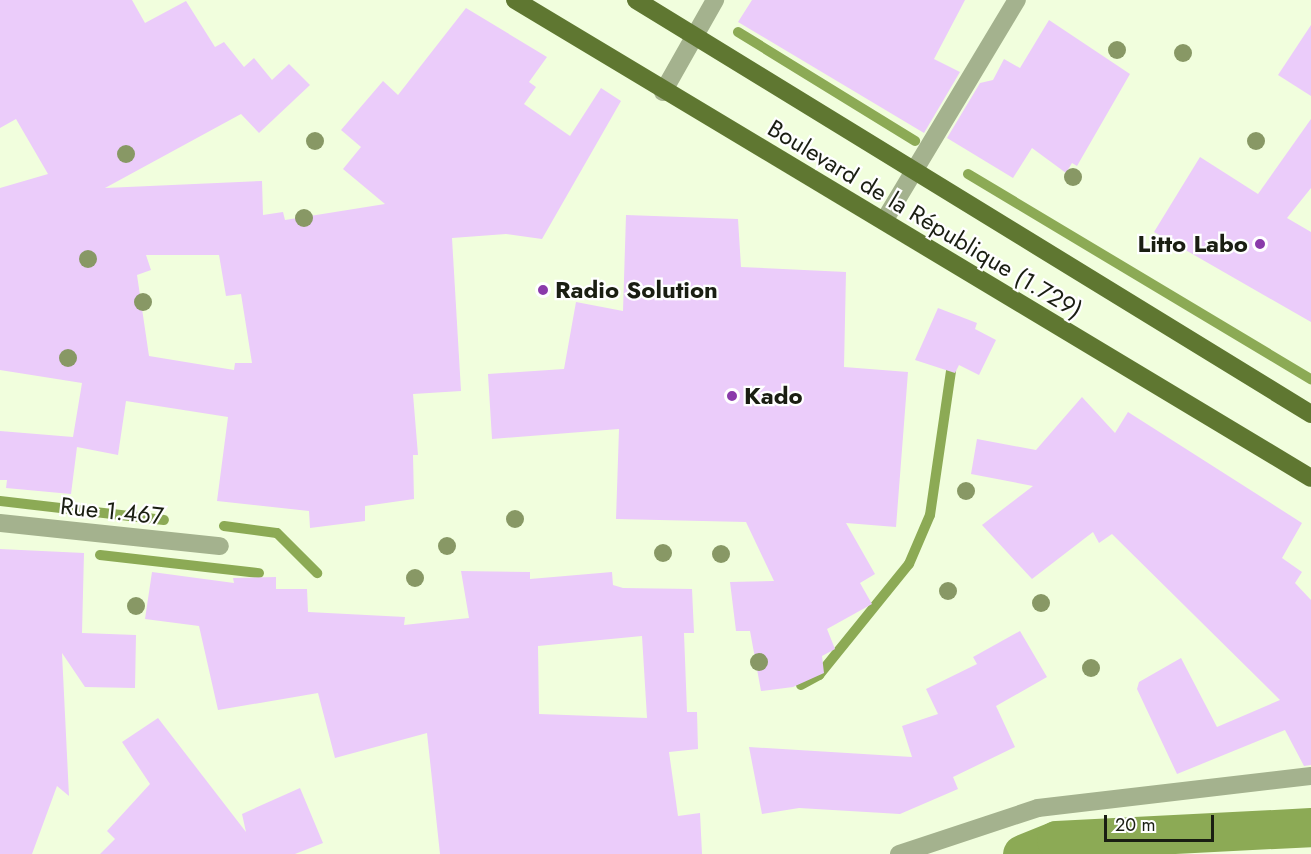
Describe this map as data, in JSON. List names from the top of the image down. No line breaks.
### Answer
{"streets":{"main road":["Boulevard de la République (1.729)"],"street":["Rue 1.467"]},"places":["Litto Labo","Radio Solution","Kado"],"scale_bar":"20 m"}
